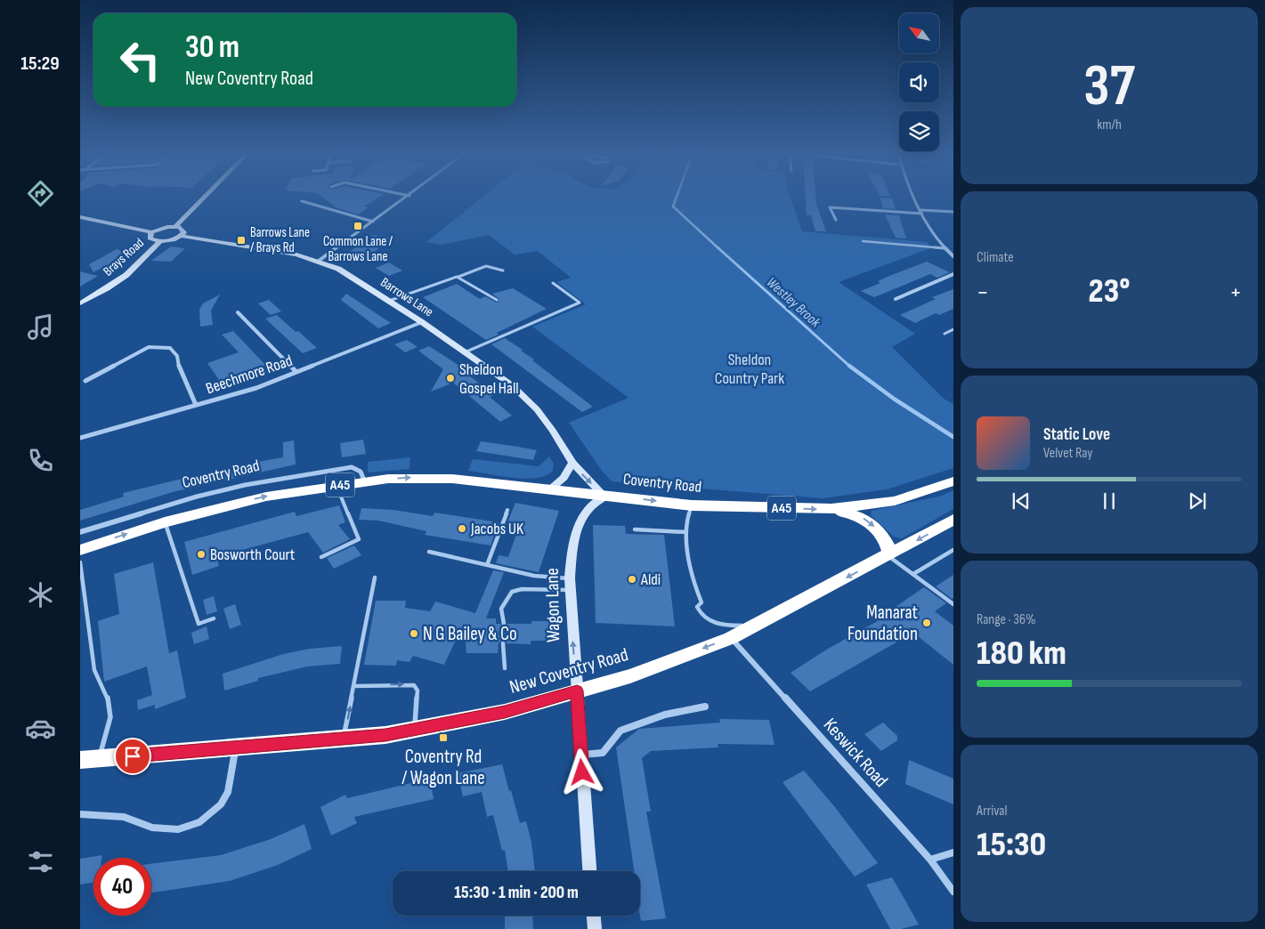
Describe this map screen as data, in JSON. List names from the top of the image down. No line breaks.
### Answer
{"streets":{"highway":["Coventry Road","A45","New Coventry Road"],"street":["Brays Road","Barrows Lane","Beechmore Road","Wagon Lane","Keswick Road"]},"crossings":[["Barrows Lane","Beechmore Road"],["Barrows Lane","Coventry Road"],["Barrows Lane","Wagon Lane"],["Coventry Road","Wagon Lane"],["Wagon Lane","New Coventry Road"],["New Coventry Road","Keswick Road"]],"one_way":["Coventry Road","New Coventry Road"],"water":["Westley Brook"],"parks":["Sheldon Country Park"],"places":{"transit":["Common Lane / Barrows Lane","Barrows Lane / Brays Rd","Coventry Rd / Wagon Lane"],"other":["Sheldon Gospel Hall","Jacobs UK","Bosworth Court","Aldi","Manarat Foundation","N G Bailey & Co"]},"north":"top left","page":{"tabs":"15:29","tile":[["37","km/h"],"Climate",["Range · 36%","180 km"],["Arrival","15:30"]],"turn":["30 m","New Coventry Road"],"heat":["−","23°","+"],"song":["Static Love","Velvet Ray"],"limit":"40","trip":"15:30 · 1 min · 200 m"}}
